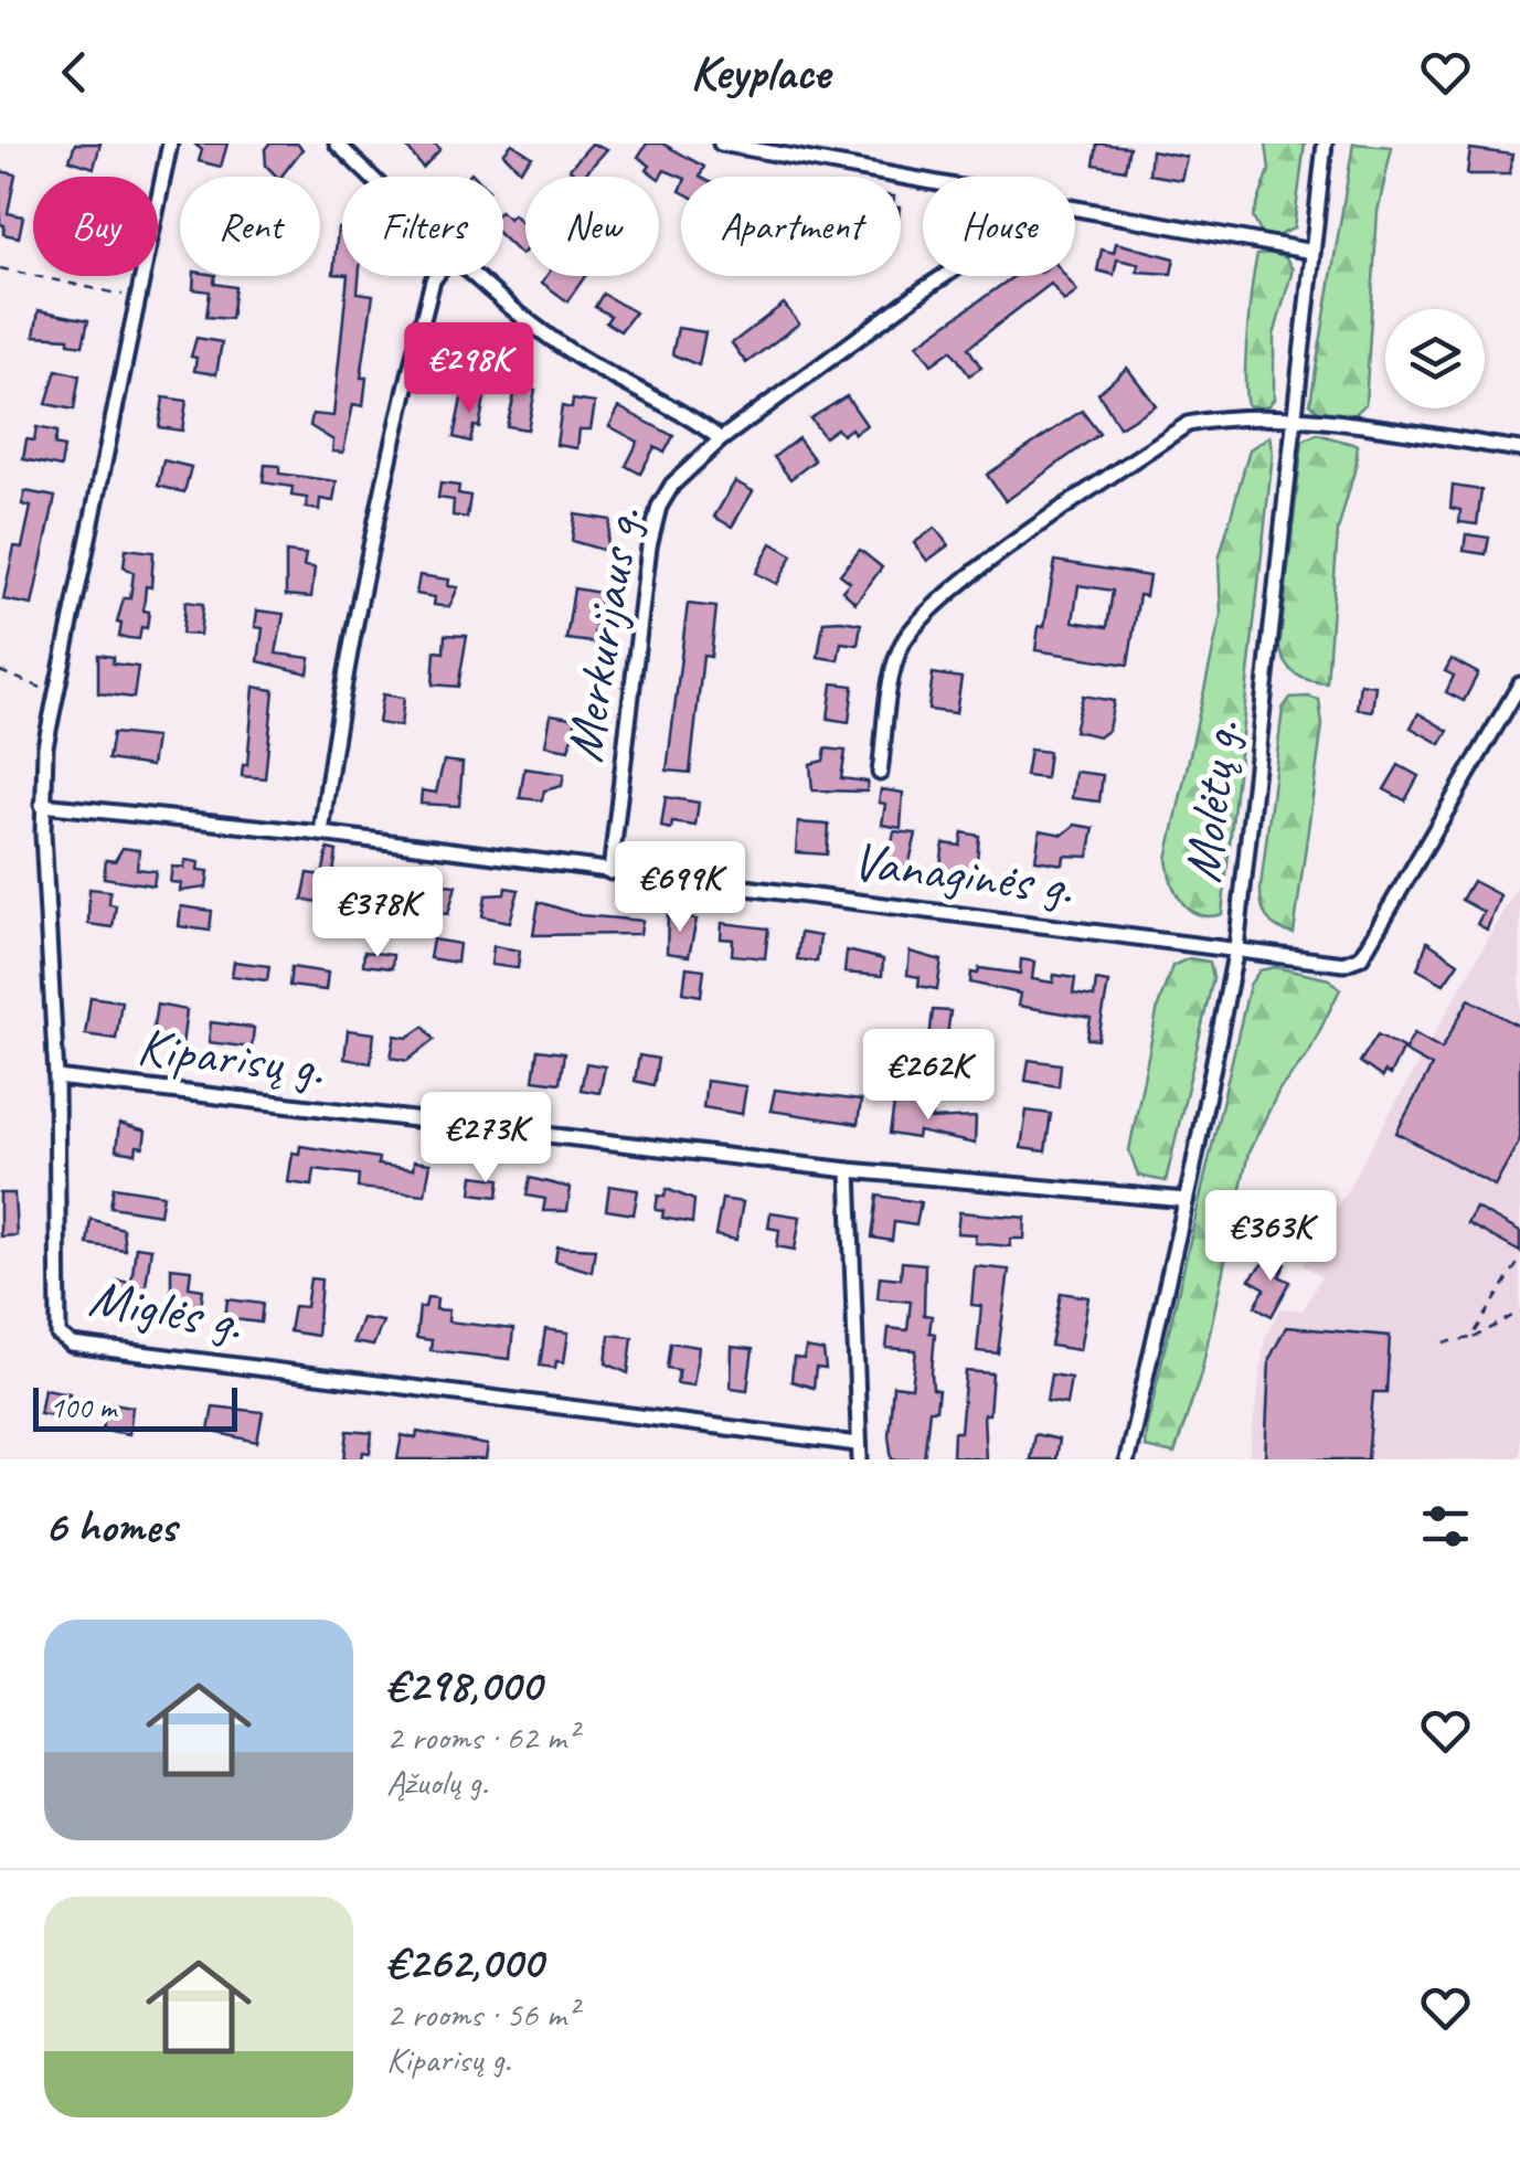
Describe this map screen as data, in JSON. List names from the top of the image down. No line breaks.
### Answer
{"streets":{"street":["Merkurijaus g.","Molėtų g.","Vanaginės g.","Kiparisų g.","Miglės g."]},"crossings":[["Merkurijaus g.","Vanaginės g."],["Molėtų g.","Vanaginės g."],["Molėtų g.","Kiparisų g."],["Vanaginės g.","Miglės g."],["Kiparisų g.","Miglės g."]],"scale_bar":"100 m","page":{"header":"Keyplace","chip":["Buy","Rent","Filters","New","Apartment","House"],"price":["€298K","€699K","€378K","€262K","€273K","€363K"],"scale":"100 m","heading":"6 homes","list":[{"name":"€298,000","note":"2 rooms · 62 m² · Ąžuolų g."},{"name":"€262,000","note":"2 rooms · 56 m² · Kiparisų g."}]}}
